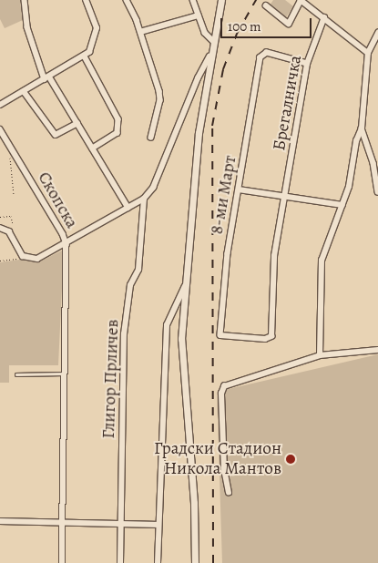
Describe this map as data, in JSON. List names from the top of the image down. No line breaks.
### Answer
{"streets":{"street":["Брегалничка","8-ми Март","Скопска","Глигор Прличев"]},"crossings":[["Брегалничка","8-ми Март"]],"places":["Градски Стадион Никола Мантов"],"scale_bar":"100 m"}
